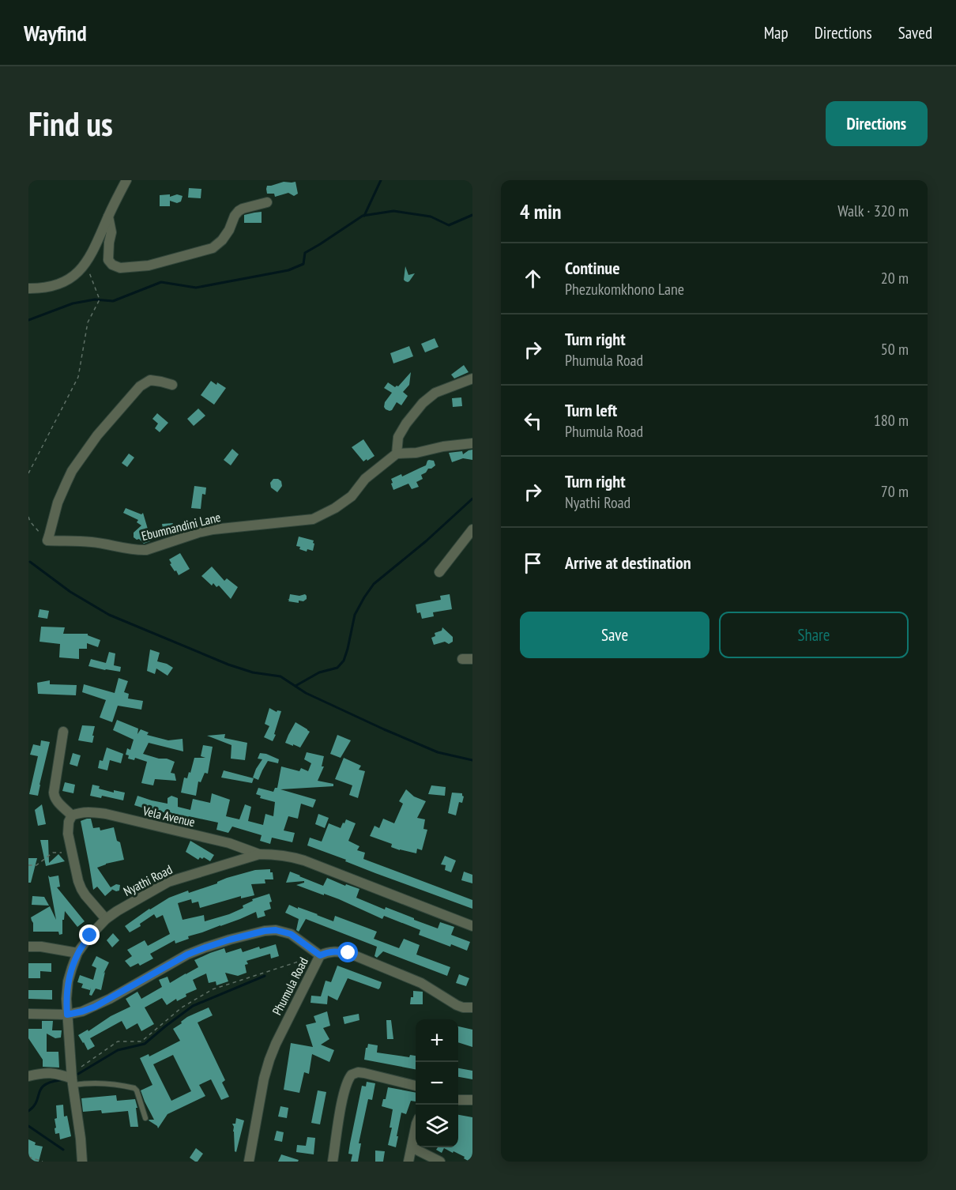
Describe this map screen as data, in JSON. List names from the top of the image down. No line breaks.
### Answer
{"streets":{"street":["Ebumnandini Lane","Vela Avenue","Nyathi Road","Phumula Road"]},"crossings":[["Vela Avenue","Nyathi Road"],["Nyathi Road","Phumula Road"]],"page":{"header":"Wayfind","nav":["Map","Directions","Saved"],"buttons":["Directions",["Save","Share"]],"title":"Find us","heading":["4 min","Walk · 320 m"],"list":[["Continue","Phezukomkhono Lane","20 m"],["Turn right","Phumula Road","50 m"],["Turn left","Phumula Road","180 m"],["Turn right","Nyathi Road","70 m"],"Arrive at destination"],"map_buttons":["+","−"]}}
